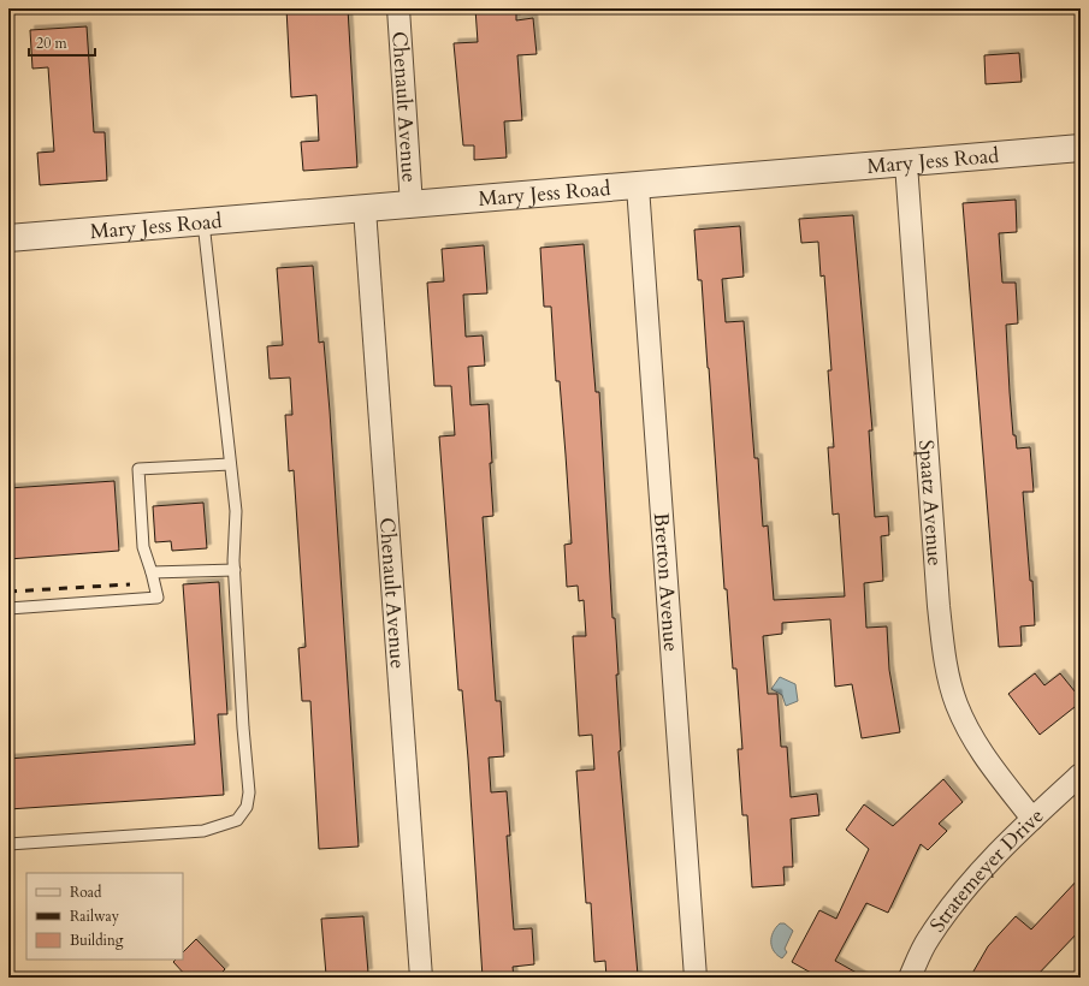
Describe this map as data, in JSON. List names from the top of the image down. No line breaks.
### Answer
{"streets":{"street":["Chenault Avenue","Mary Jess Road","Spaatz Avenue","Brerton Avenue","Stratemeyer Drive"]},"crossings":[["Chenault Avenue","Mary Jess Road"],["Mary Jess Road","Spaatz Avenue"],["Mary Jess Road","Brerton Avenue"],["Spaatz Avenue","Stratemeyer Drive"]],"legend":["Road","Railway","Building"],"scale_bar":"20 m"}
